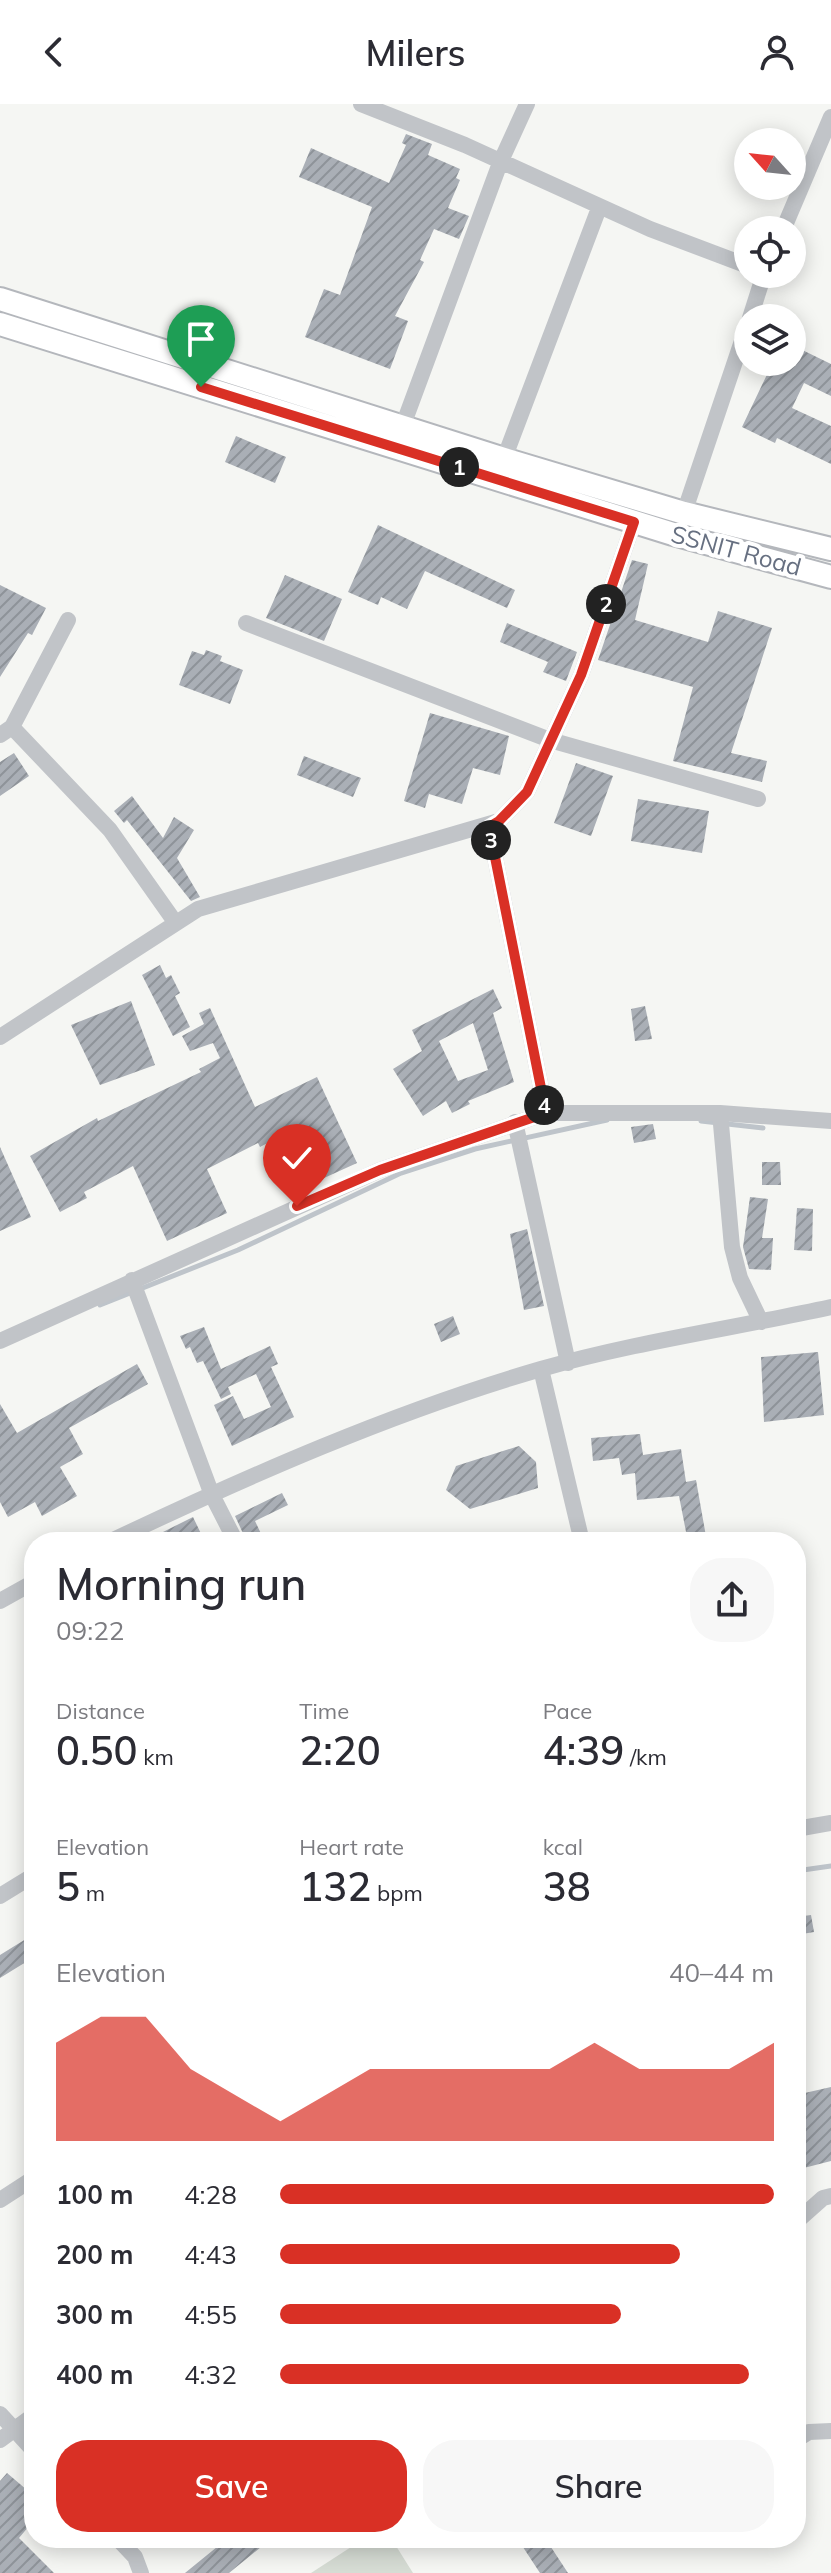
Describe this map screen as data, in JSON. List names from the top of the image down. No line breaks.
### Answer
{"streets":{"street":["SSNIT Road"]},"north":"top left","page":{"header":"Milers","pins":["1","2","3","4"],"heading":["Morning run","09:22"],"stats":[["Distance","0.50 km"],["Time","2:20"],["Pace","4:39 /km"],["Elevation","5 m"],["Heart rate","132 bpm"],["kcal","38"]],"chart":["Elevation","40–44 m"],"list":[{"name":"100 m","note":"4:28"},{"name":"200 m","note":"4:43"},{"name":"300 m","note":"4:55"},{"name":"400 m","note":"4:32"}],"buttons":["Save","Share"]}}
